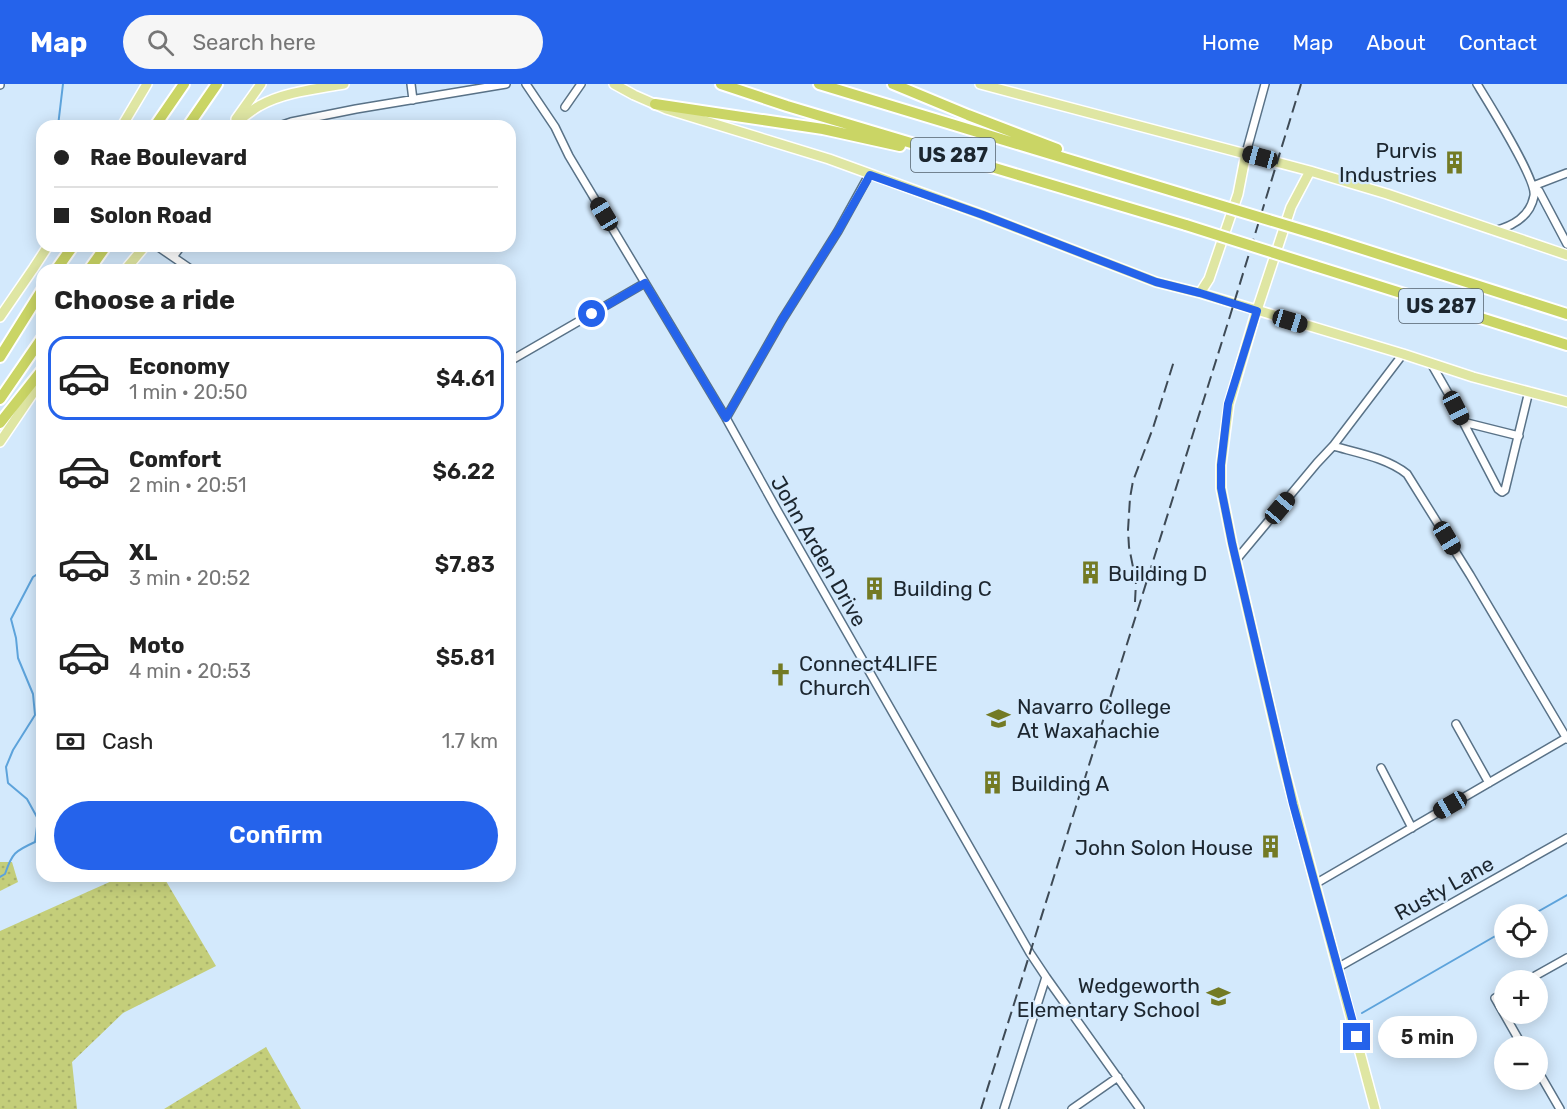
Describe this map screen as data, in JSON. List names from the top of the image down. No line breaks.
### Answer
{"streets":{"highway":["US 287"],"street":["John Arden Drive","Rusty Lane"]},"places":{"building":["Purvis Industries","Building D","Building C","Building A","John Solon House"],"church":["Connect4LIFE Church"],"school or university":["Navarro College At Waxahachie","Wedgeworth Elementary School"]},"page":{"header":"Map","search":"Search here","nav":["Home","Map","About","Contact"],"banner":["Rae Boulevard","Solon Road"],"heading":"Choose a ride","list":[{"name":"Economy","note":"1 min · 20:50","value":"$4.61"},{"name":"Comfort","note":"2 min · 20:51","value":"$6.22"},{"name":"XL","note":"3 min · 20:52","value":"$7.83"},{"name":"Moto","note":"4 min · 20:53","value":"$5.81"}],"pay":["Cash","1.7 km"],"buttons":"Confirm","map_buttons":["+","−"],"bubble":"5 min"}}
